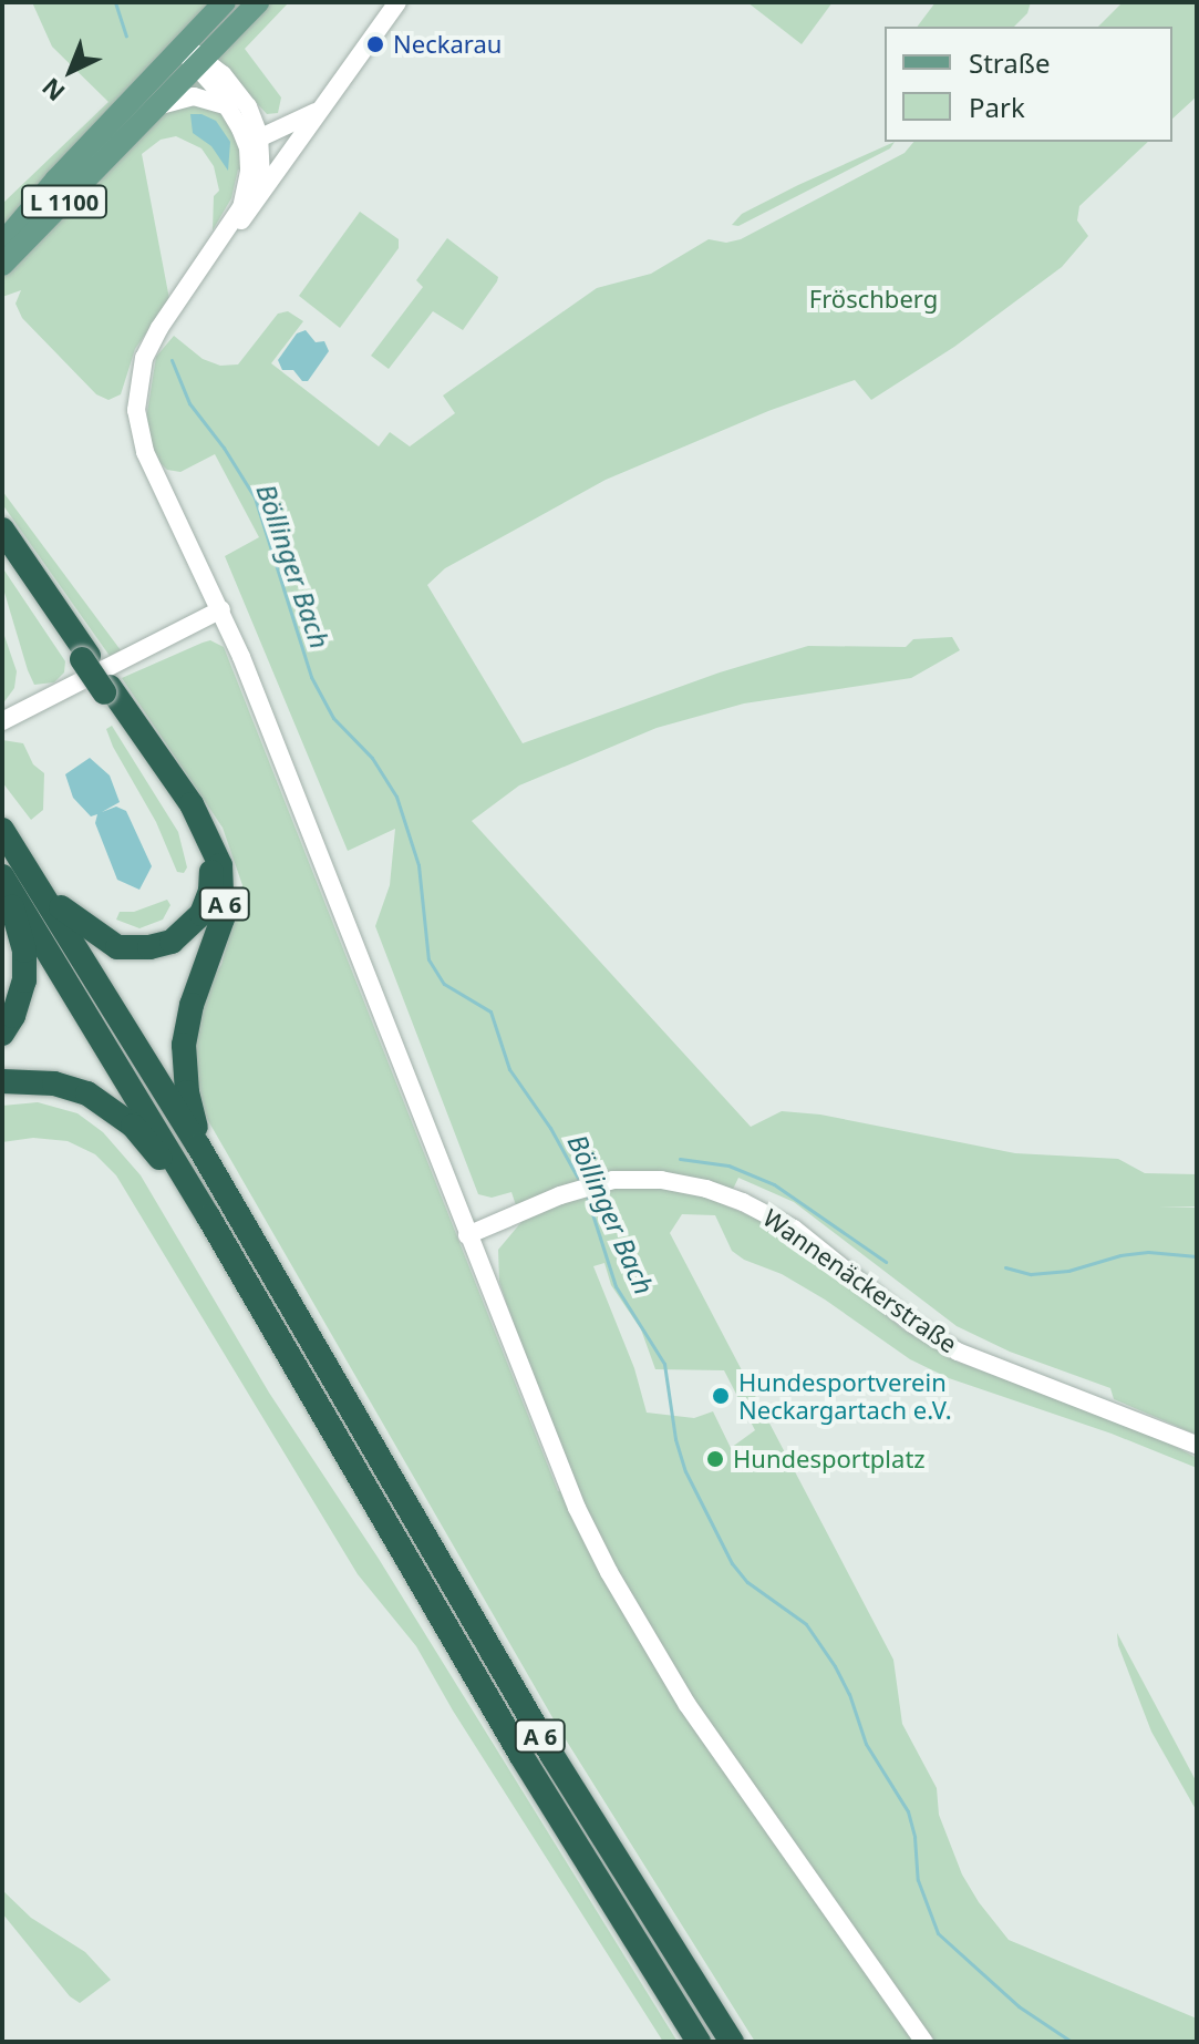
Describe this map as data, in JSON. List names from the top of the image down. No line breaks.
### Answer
{"streets":{"highway":["A 6"],"main road":["L 1100"],"street":["Wannenäckerstraße"]},"water":["Böllinger Bach"],"parks":["Fröschberg"],"places":["Neckarau","Hundesportverein Neckargartach e.V.","Hundesportplatz"],"legend":["Straße","Park"],"north":"bottom left"}
